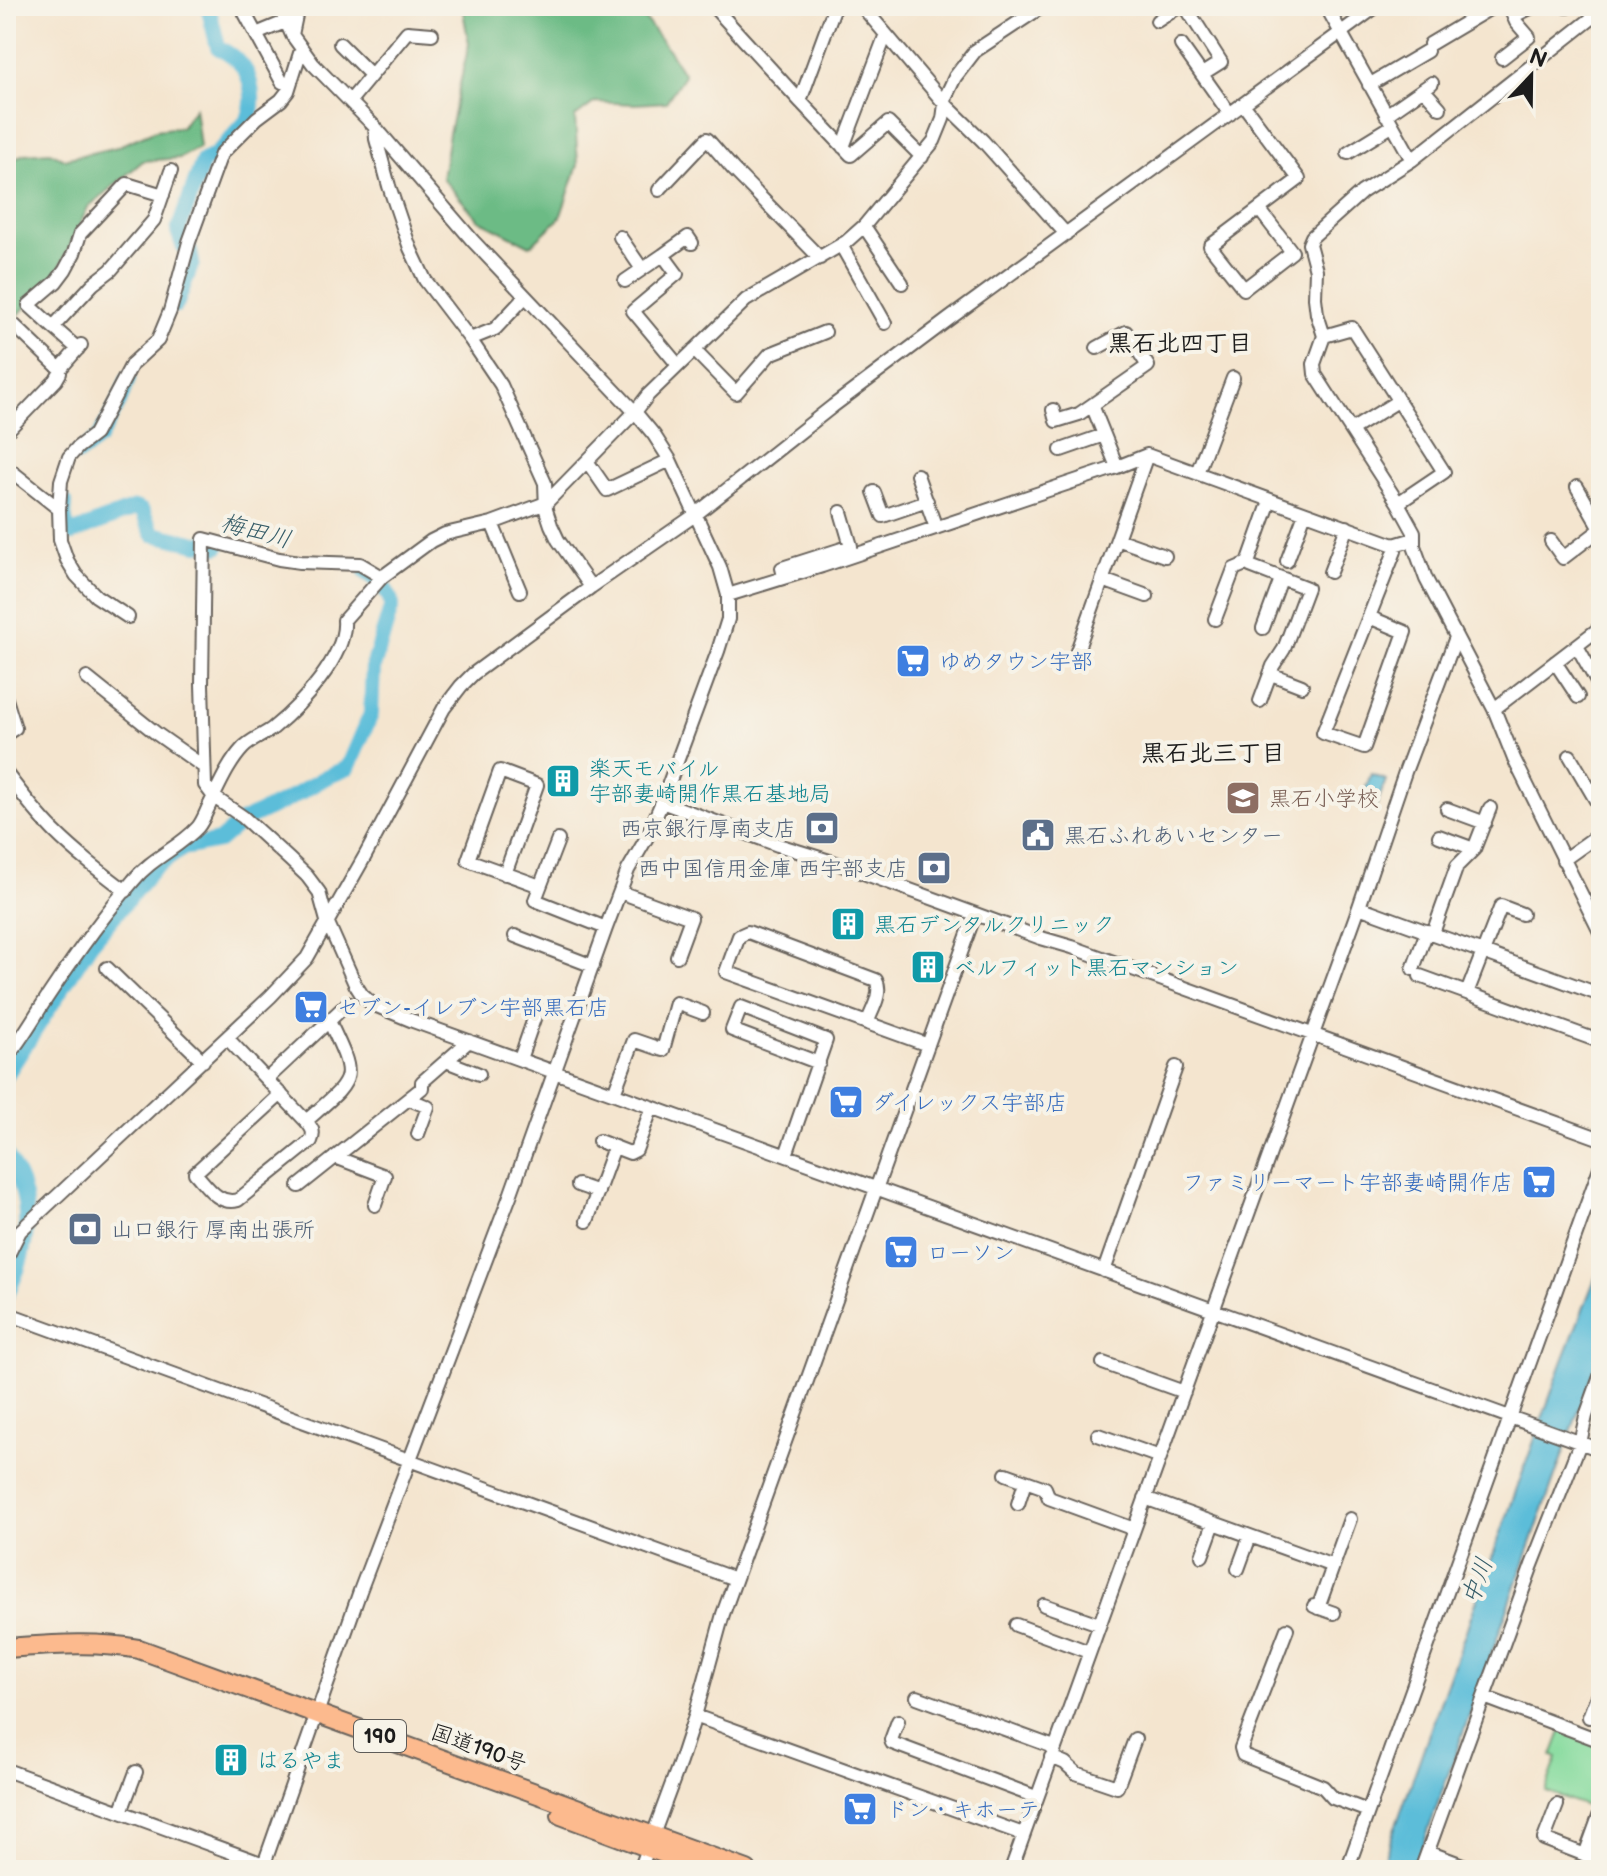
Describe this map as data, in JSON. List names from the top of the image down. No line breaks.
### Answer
{"streets":{"highway":["190","国道190号"]},"districts":["黒石北四丁目","黒石北三丁目"],"water":["梅田川","中川"],"places":{"supermarket":["ゆめタウン宇部","セブン-イレブン宇部黒石店","ダイレックス宇部店","ファミリーマート宇部妻崎開作店","ローソン","ドン・キホーテ"],"building":["楽天モバイル 宇部妻崎開作黒石基地局","黒石デンタルクリニック","ベルフィット黒石マンション","はるやま"],"school or university":["黒石小学校"],"bank":["西京銀行厚南支店","西中国信用金庫 西宇部支店","山口銀行 厚南出張所"],"public building":["黒石ふれあいセンター"]},"north":"top"}
